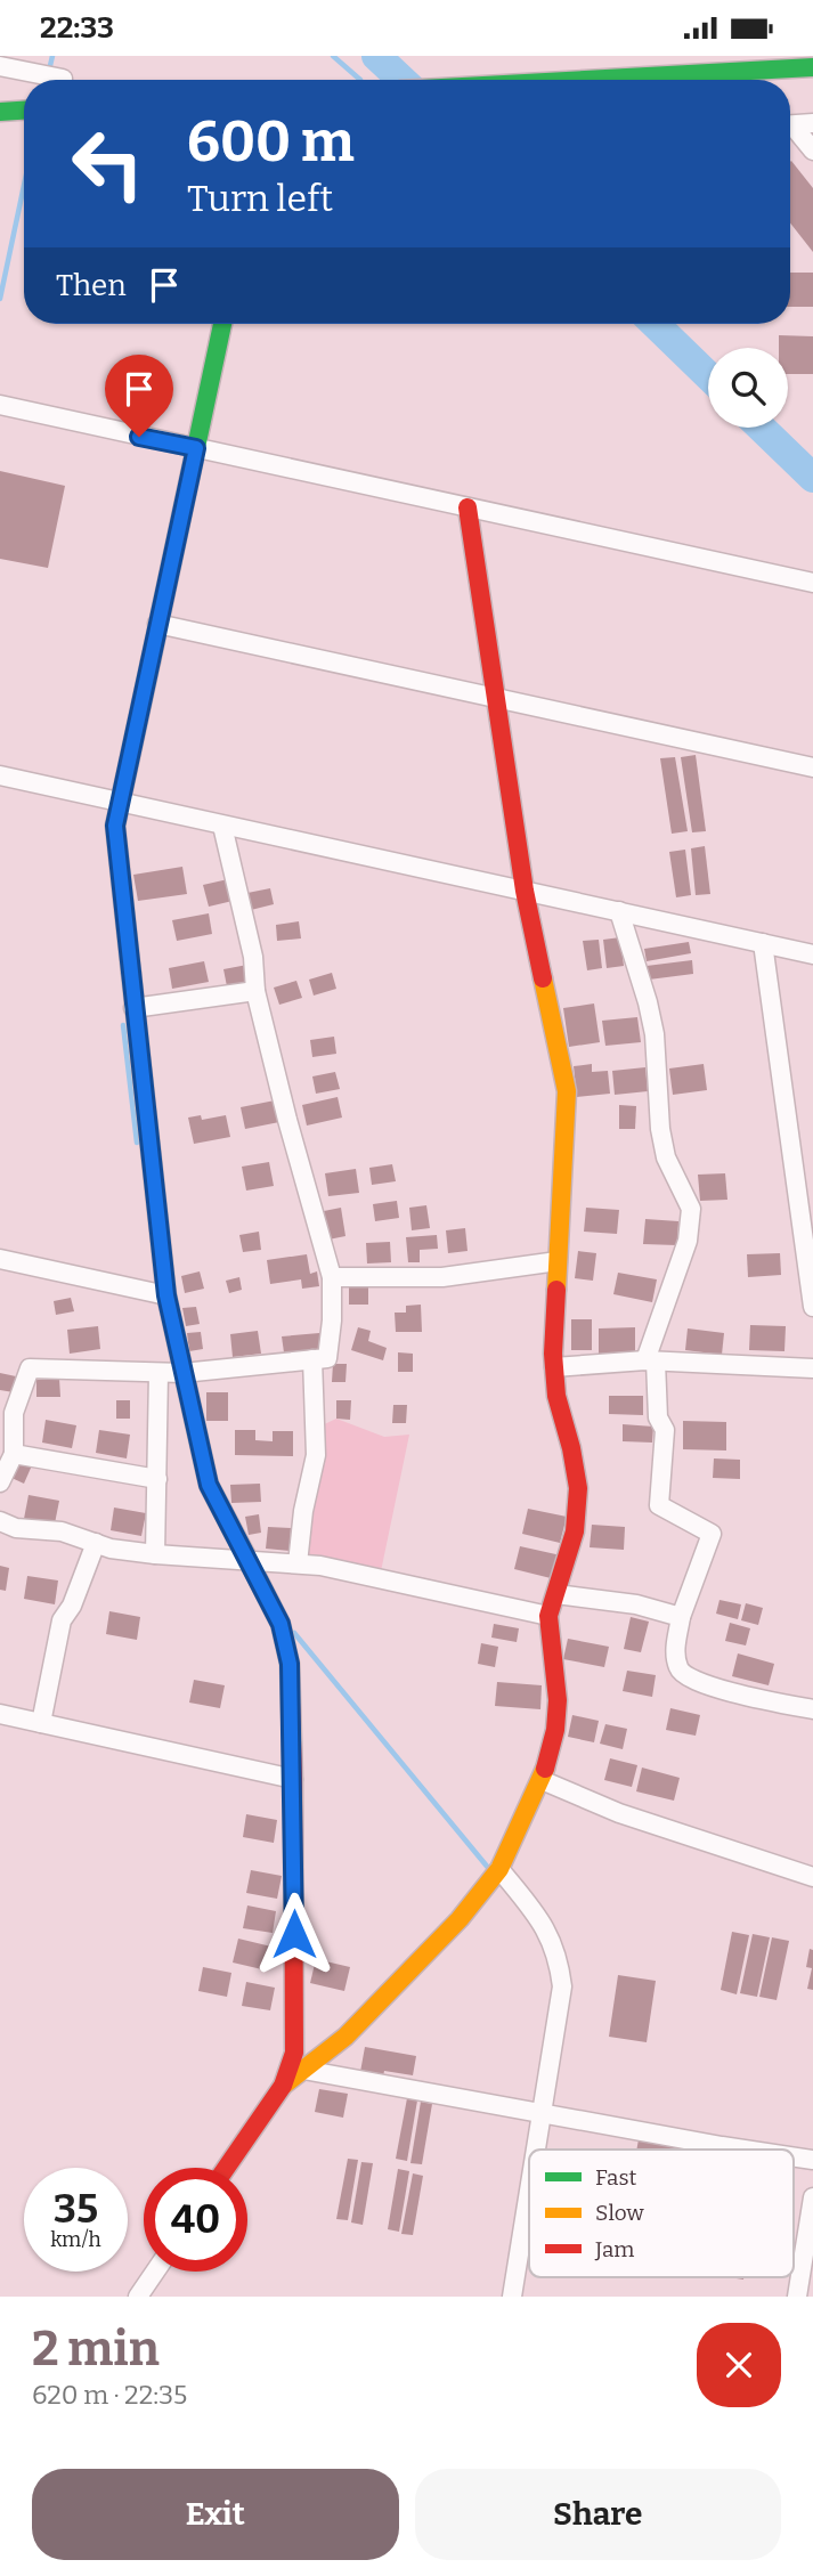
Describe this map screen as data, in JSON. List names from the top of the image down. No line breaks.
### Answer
{"legend":["Fast","Slow","Jam"],"page":{"status":"22:33","turn":["600 m","Turn left"],"then":"Then","speed":"35 km/h","limit":"40","heading":["2 min","620 m · 22:35"],"buttons":["Exit","Share"]}}
